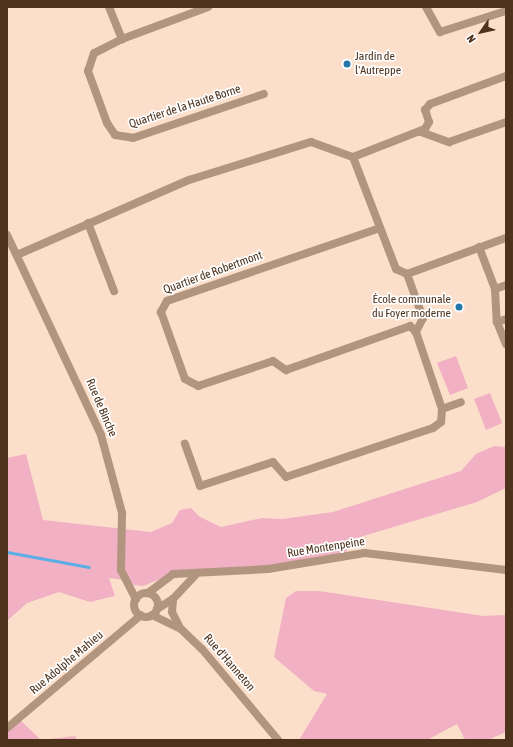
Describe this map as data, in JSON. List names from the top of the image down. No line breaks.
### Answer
{"streets":{"street":["Quartier de la Haute Borne","Quartier de Robertmont","Rue de Binche","Rue Montenpeine","Rue Adolphe Mahieu","Rue d'Hanneton"]},"crossings":[["Rue de Binche","Rue Montenpeine"],["Rue de Binche","Rue Adolphe Mahieu"],["Rue de Binche","Rue d'Hanneton"],["Rue Montenpeine","Rue Adolphe Mahieu"],["Rue Montenpeine","Rue d'Hanneton"],["Rue Adolphe Mahieu","Rue d'Hanneton"]],"places":["Jardin de l'Autreppe","École communale du Foyer moderne"],"north":"bottom left"}
